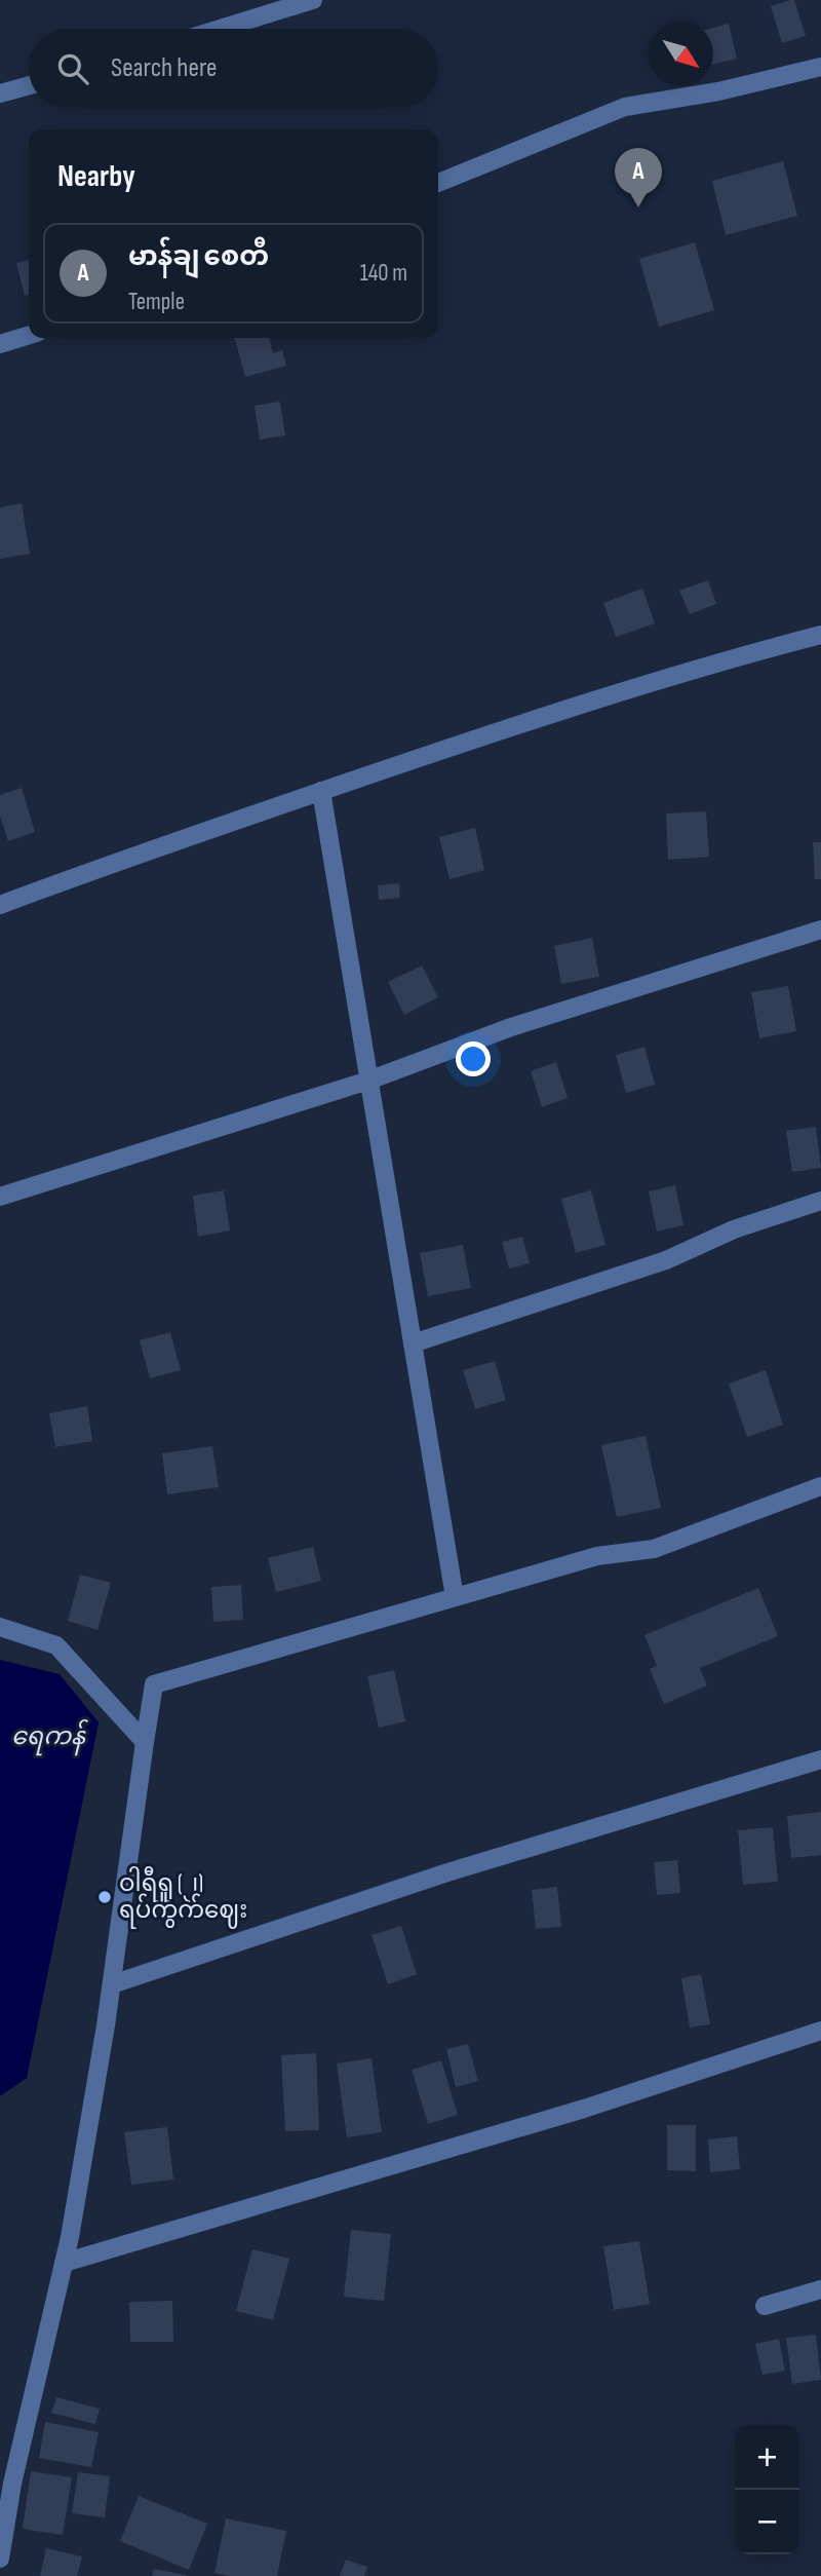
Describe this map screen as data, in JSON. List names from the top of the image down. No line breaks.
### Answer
{"water":["ရေကန်"],"places":["ဝါရီရူ (၂) ရပ်ကွက်ဈေး"],"north":"bottom right","page":{"search":"Search here","heading":"Nearby","pins":"A","list":[{"mark":"A","name":"မာန်ချ စေတီ","note":"Temple","value":"140 m"}],"map_buttons":["+","−"]}}
